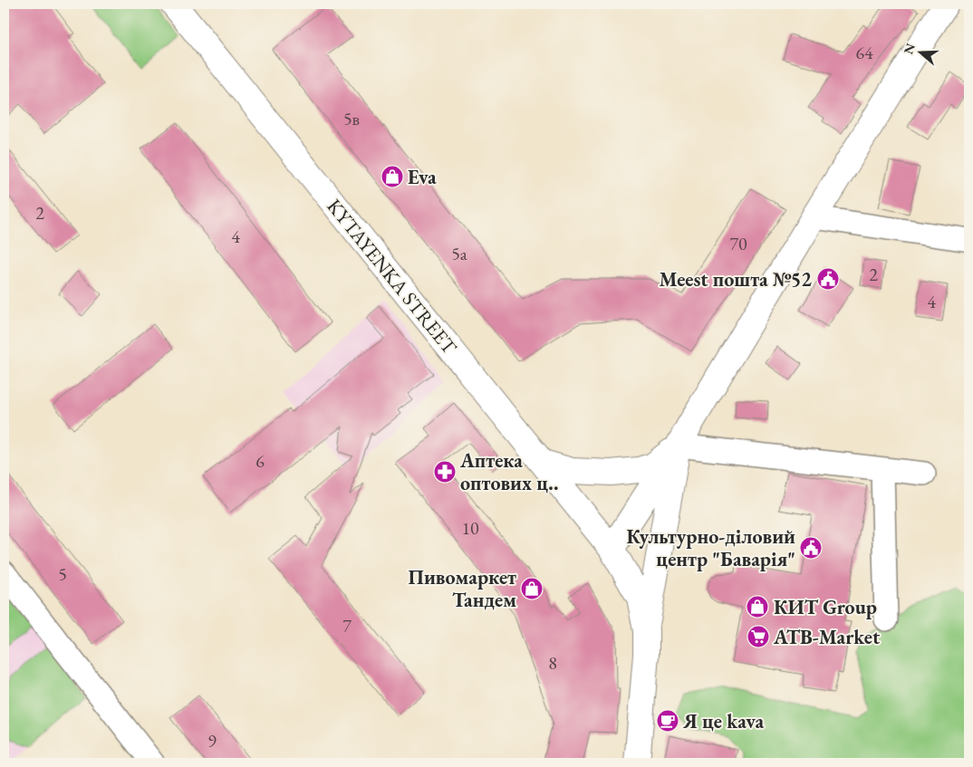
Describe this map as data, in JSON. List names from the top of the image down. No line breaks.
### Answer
{"streets":{"main road":["KYTAYENKA STREET"]},"places":{"shop":["Eva","Пивомаркет Тандем","КИТ Group"],"public building":["Meest пошта №52","Культурно-діловий центр \"Баварія\""],"pharmacy":["Аптека оптових ц‥"],"supermarket":["ATB-Market"],"cafe":["Я це kava"]},"house_numbers":["64","5в","2","4","70","5а","2","4","6","10","5","7","8","9"],"north":"left"}
